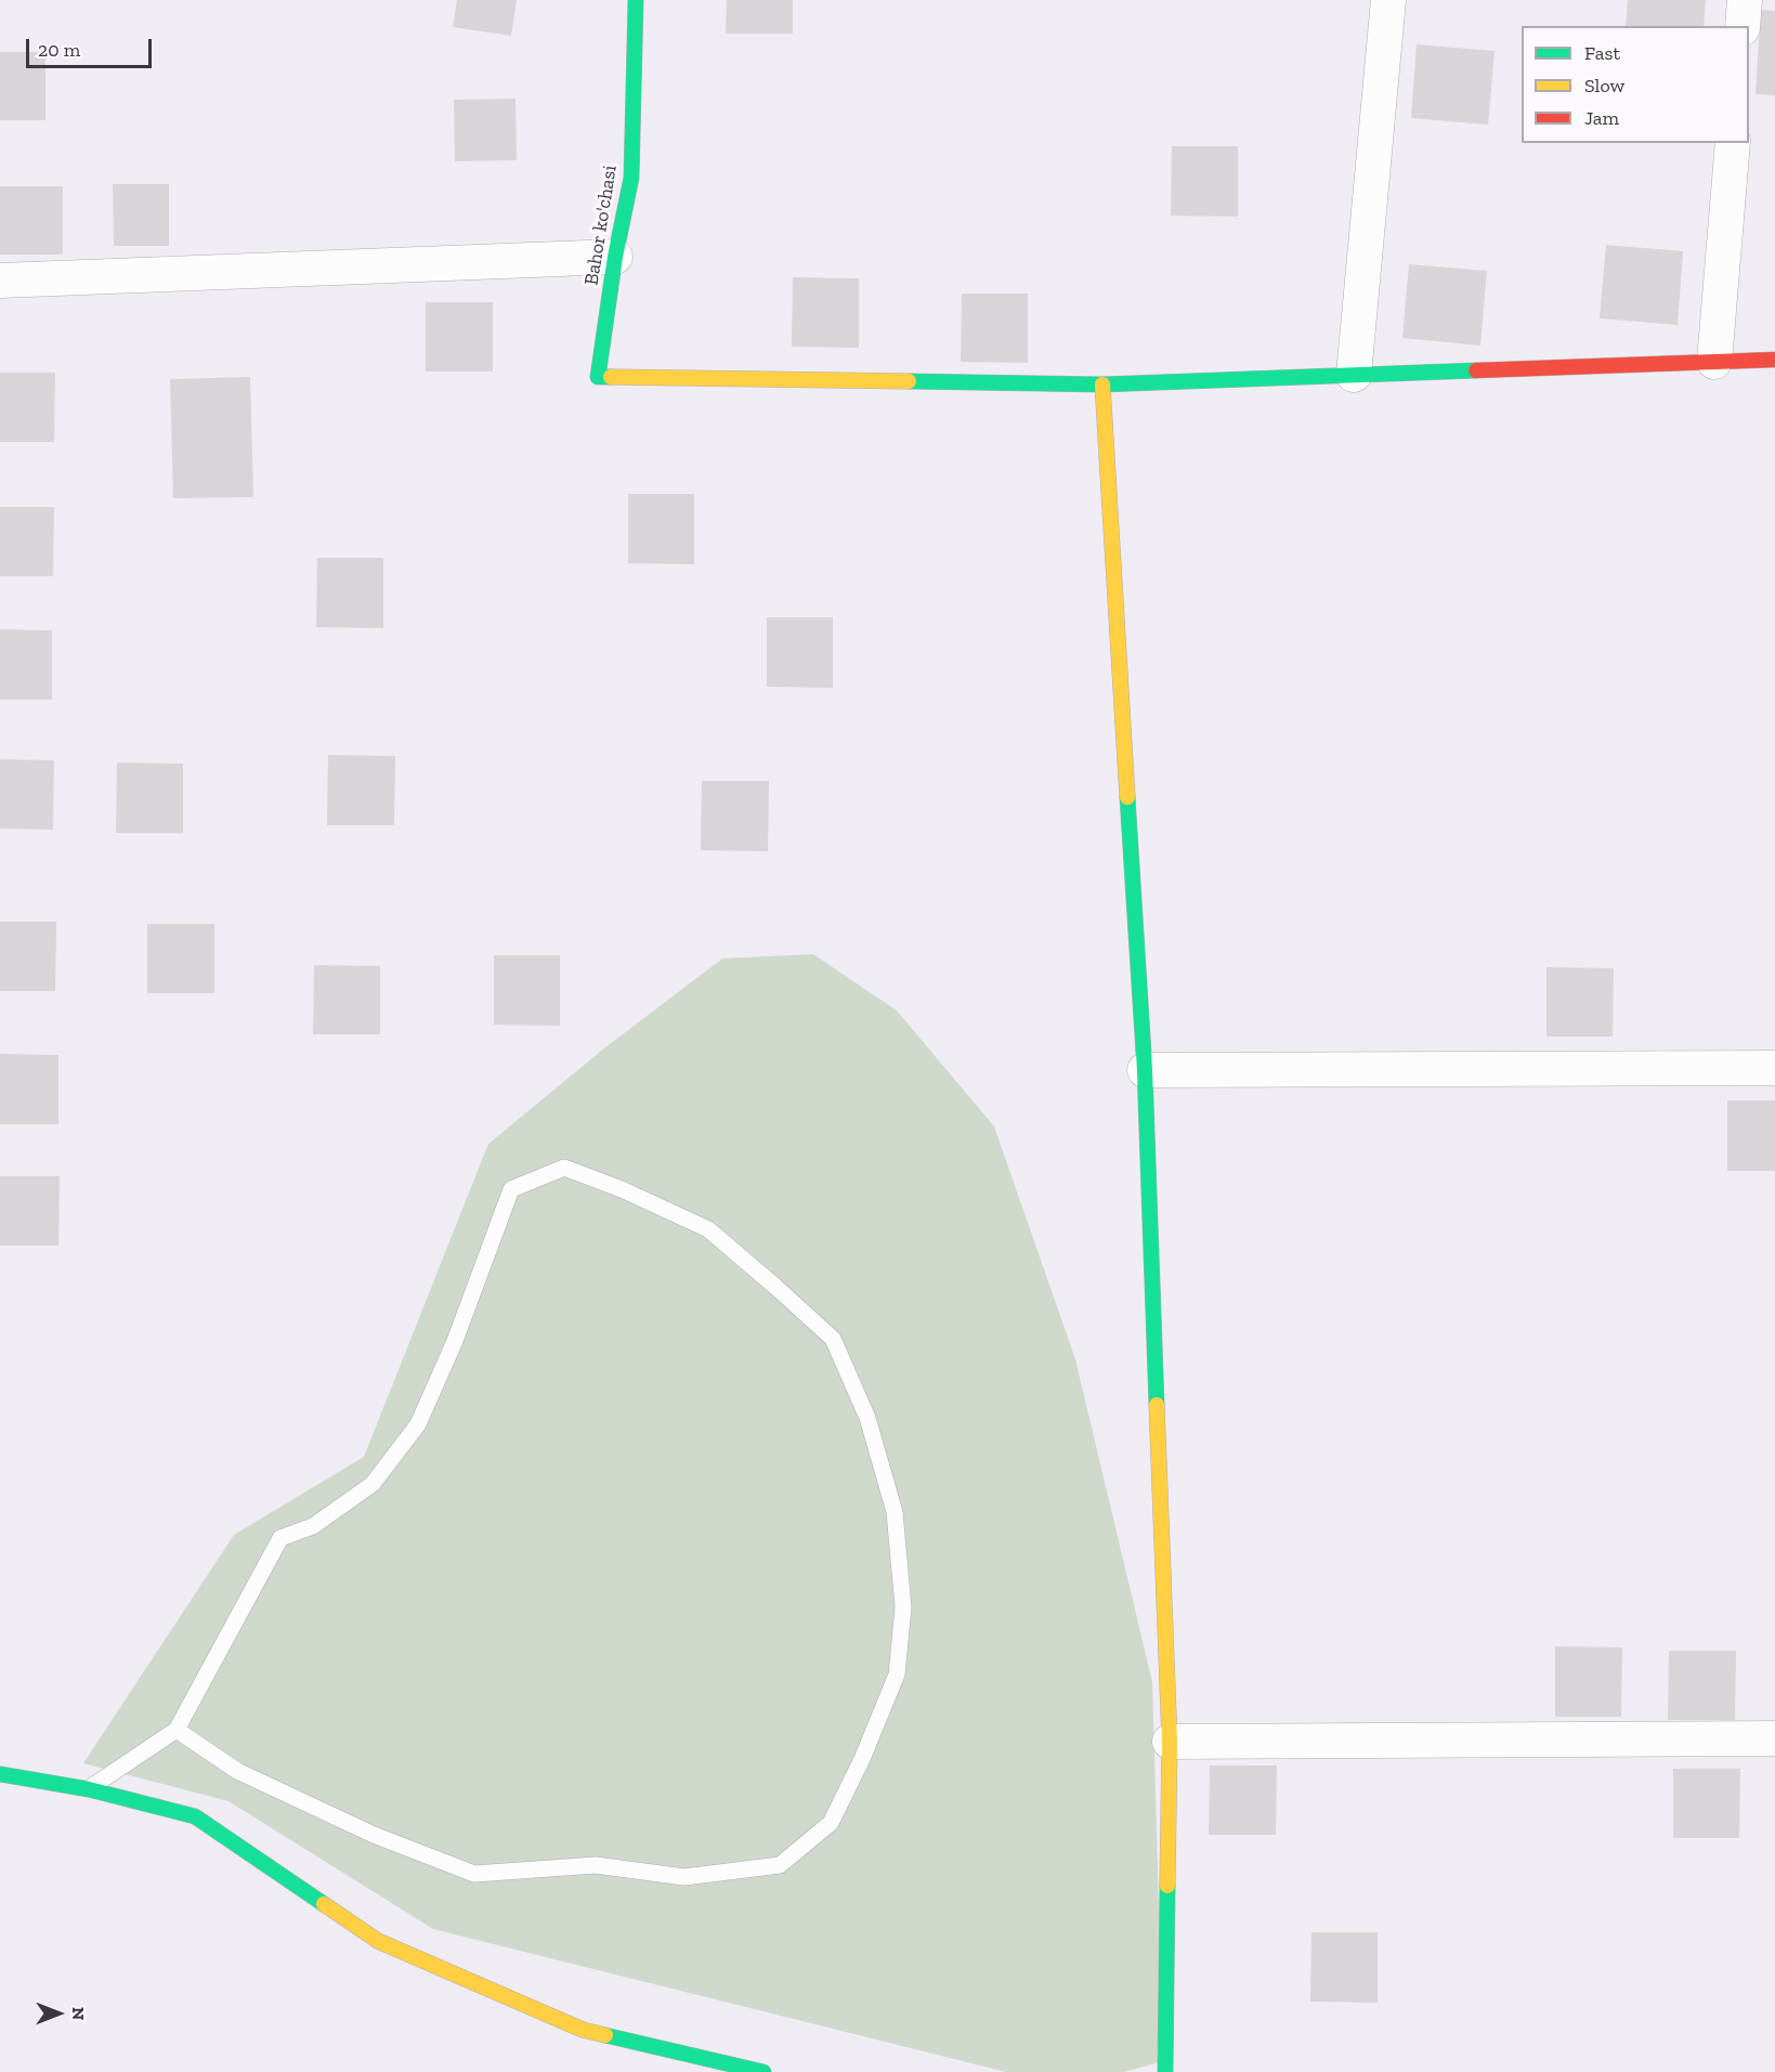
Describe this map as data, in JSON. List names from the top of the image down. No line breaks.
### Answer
{"streets":{"street":["Bahor ko'chasi"]},"legend":["Fast","Slow","Jam"],"scale_bar":"20 m","north":"right"}
